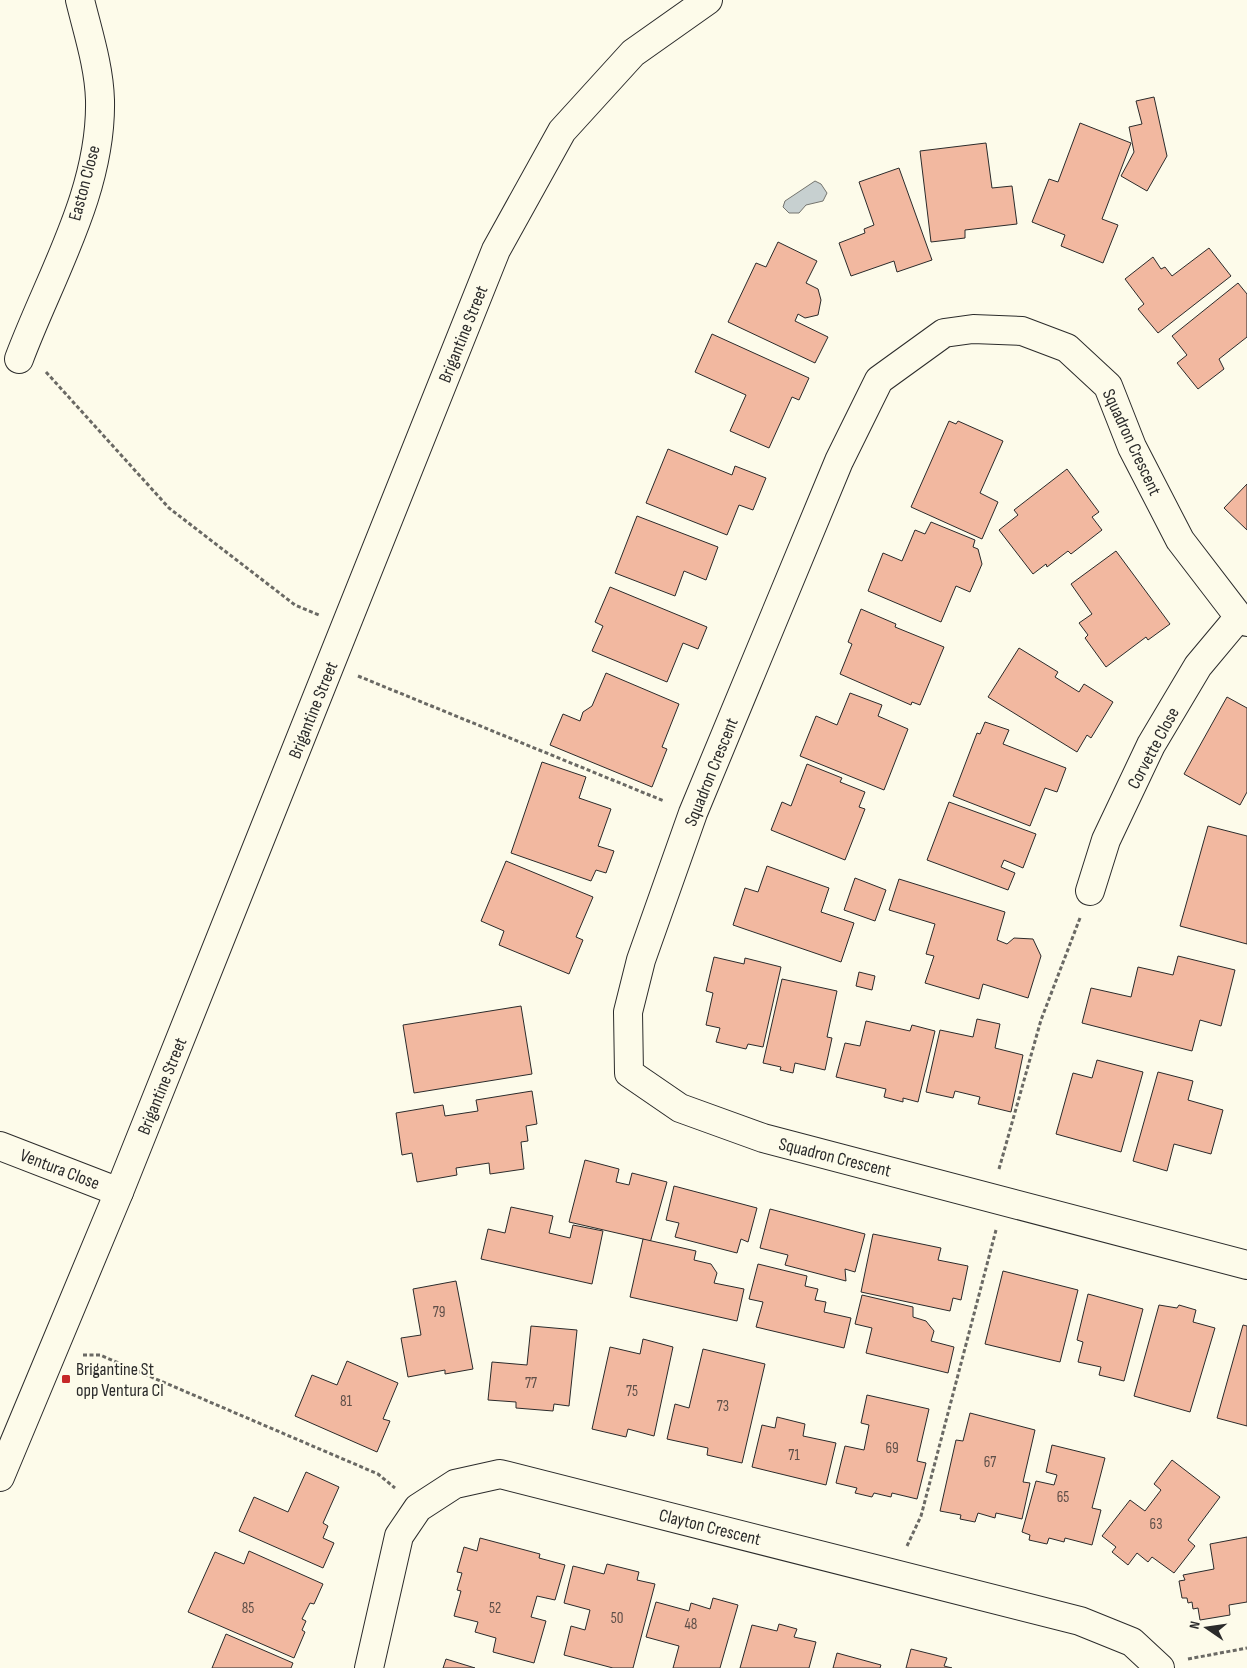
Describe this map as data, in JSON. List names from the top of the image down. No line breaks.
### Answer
{"streets":{"street":["Easton Close","Brigantine Street","Squadron Crescent","Corvette Close","Ventura Close","Clayton Crescent"]},"crossings":[["Brigantine Street","Ventura Close"],["Squadron Crescent","Corvette Close"]],"places":{"transit":["Brigantine St opp Ventura Cl"]},"house_numbers":["79","77","75","81","73","69","71","67","65","63","85","52","50","48"],"north":"left"}
